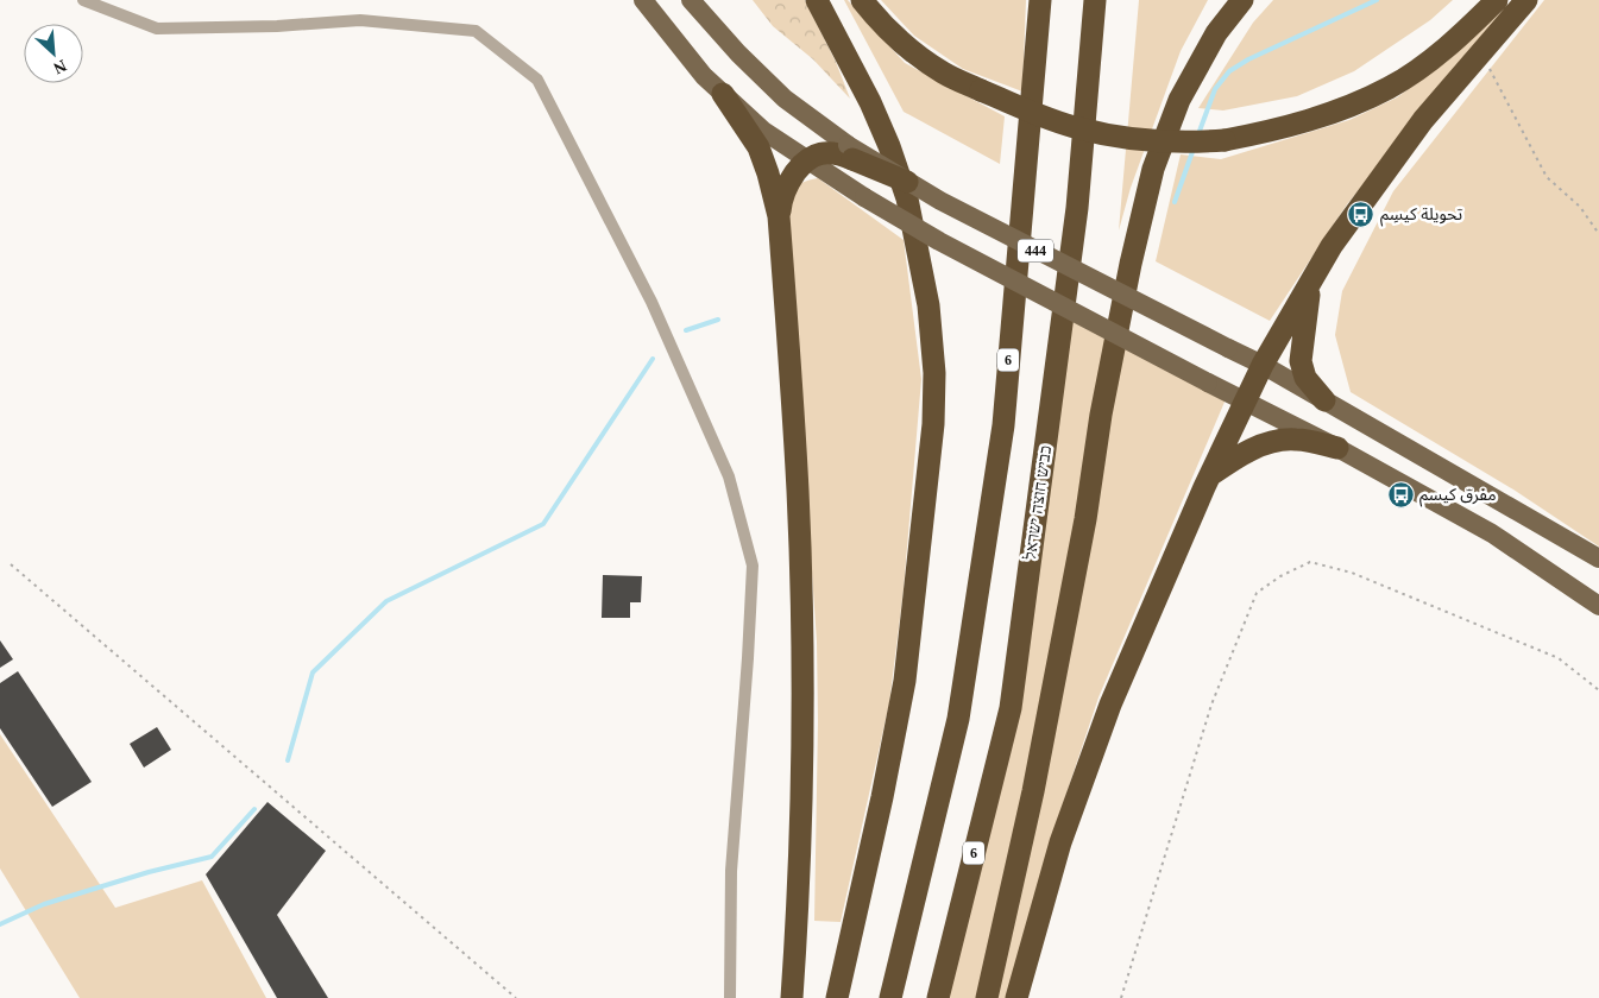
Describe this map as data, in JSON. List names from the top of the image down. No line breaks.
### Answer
{"streets":{"highway":["6","כביש חוצה ישראל"],"main road":["444"]},"places":{"bus stop":["تحويلة كيسِم","مفرق كيسم"]},"north":"bottom right"}
